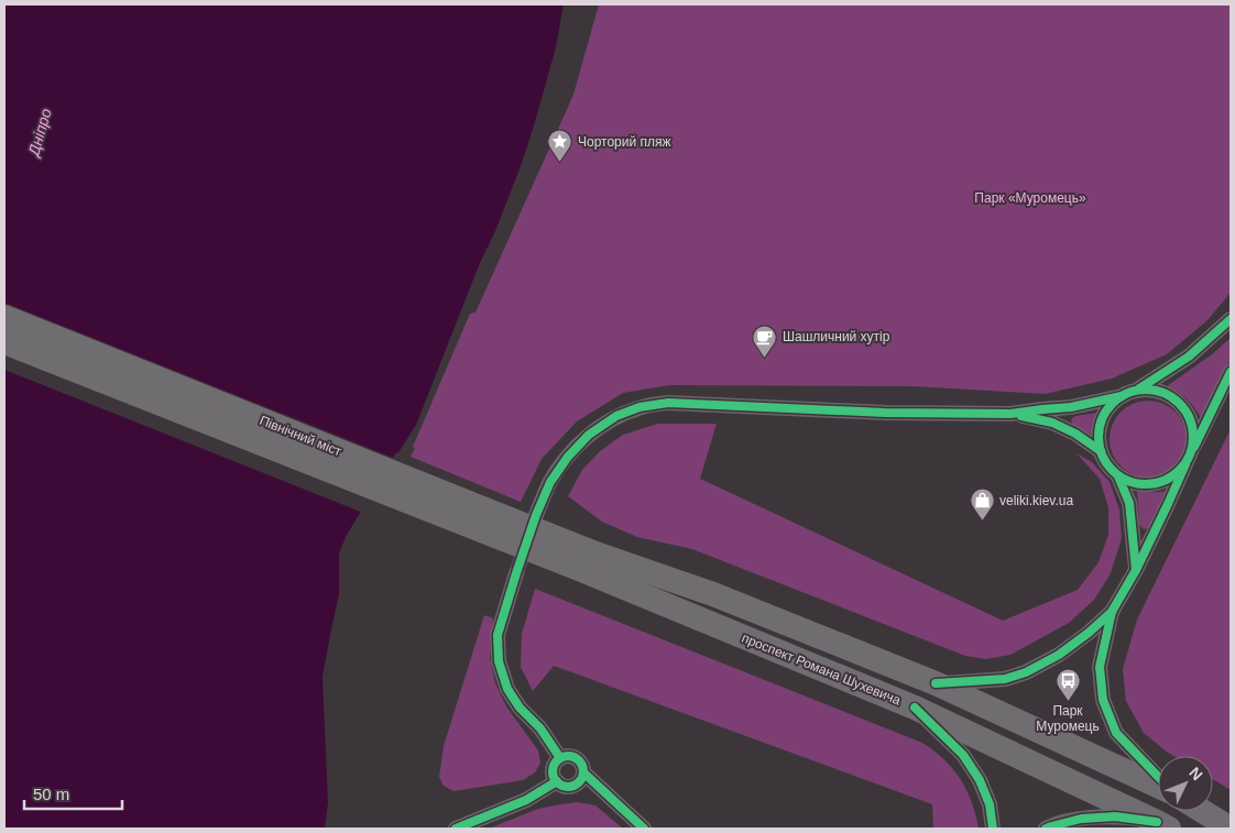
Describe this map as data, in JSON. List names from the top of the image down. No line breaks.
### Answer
{"streets":{"main road":["Північний міст","проспект Романа Шухевича"]},"crossings":[["Північний міст","проспект Романа Шухевича"]],"water":["Дніпро"],"parks":["Парк «Муромець»"],"places":{"place":["Чорторий пляж"],"cafe":["Шашличний хутір"],"shop":["veliki.kiev.ua"],"bus stop":["Парк Муромець"]},"scale_bar":"50 m","north":"top right"}
